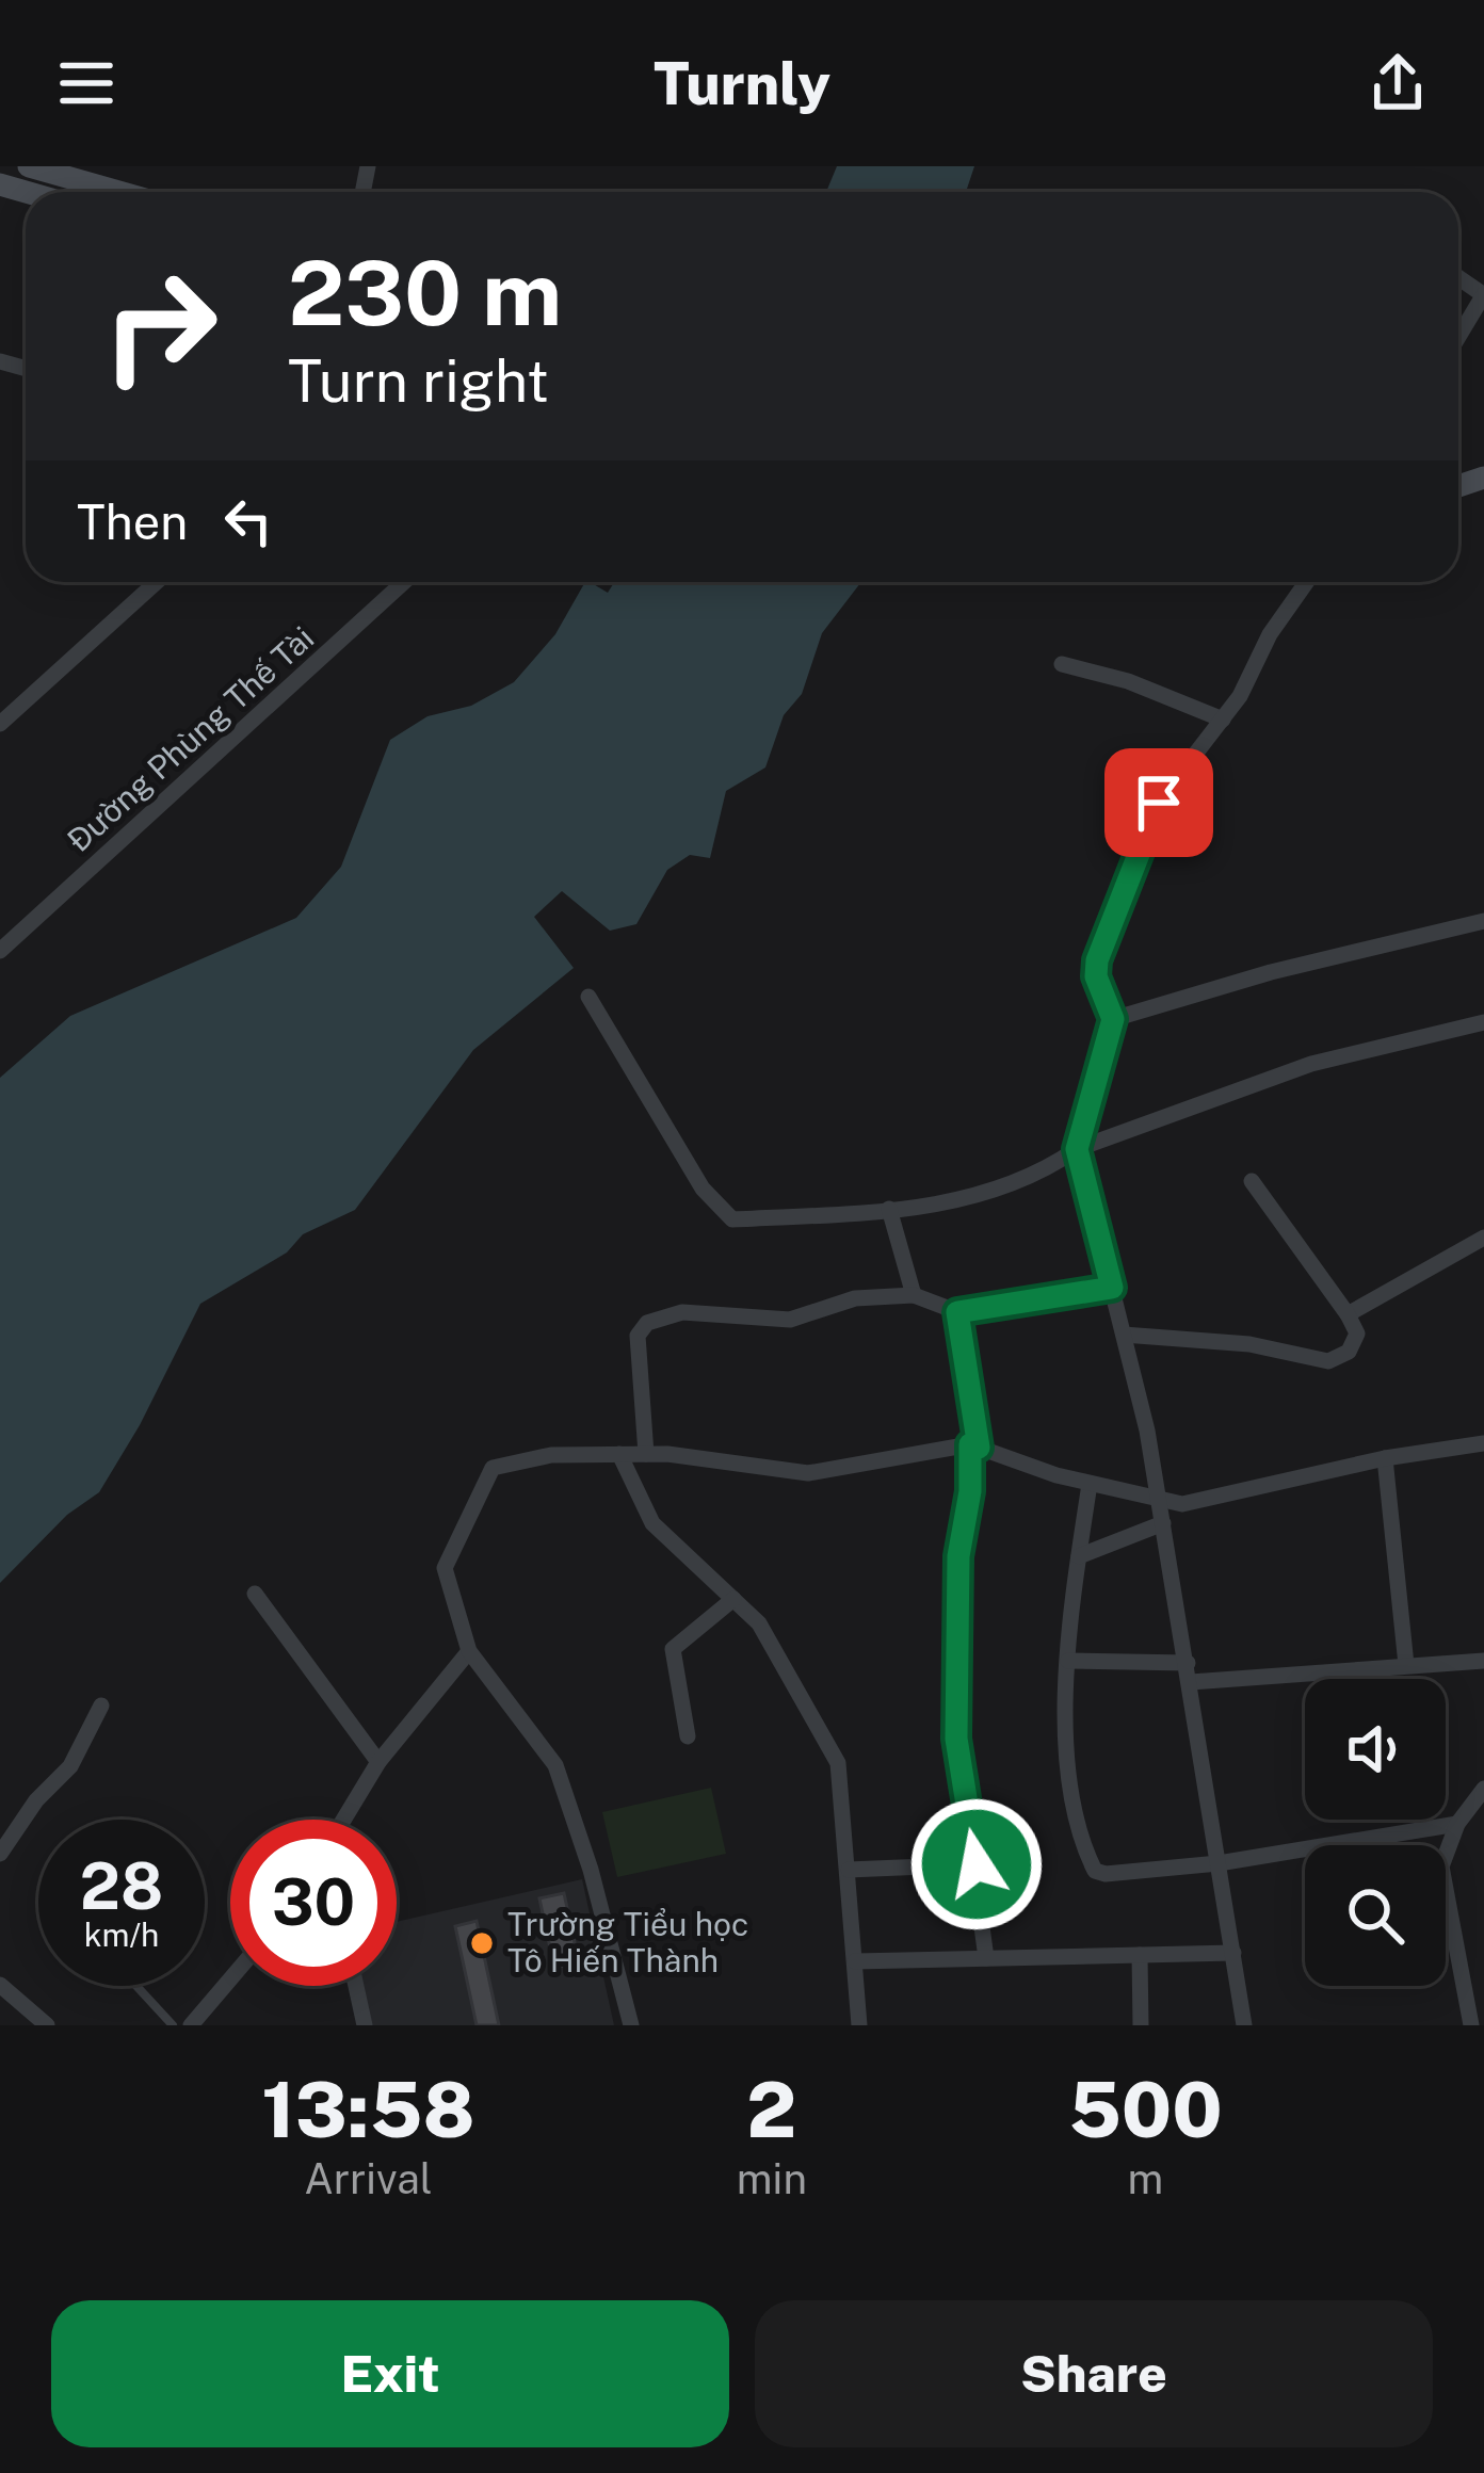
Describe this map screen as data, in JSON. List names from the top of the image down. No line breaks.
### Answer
{"streets":{"street":["Đường Phùng Thế Tài"]},"places":["Trường Tiểu học Tô Hiến Thành"],"page":{"header":"Turnly","turn":["230 m","Turn right"],"then":"Then","speed":"28 km/h","limit":"30","eta":["13:58","Arrival","2","min","500","m"],"buttons":["Exit","Share"]}}
